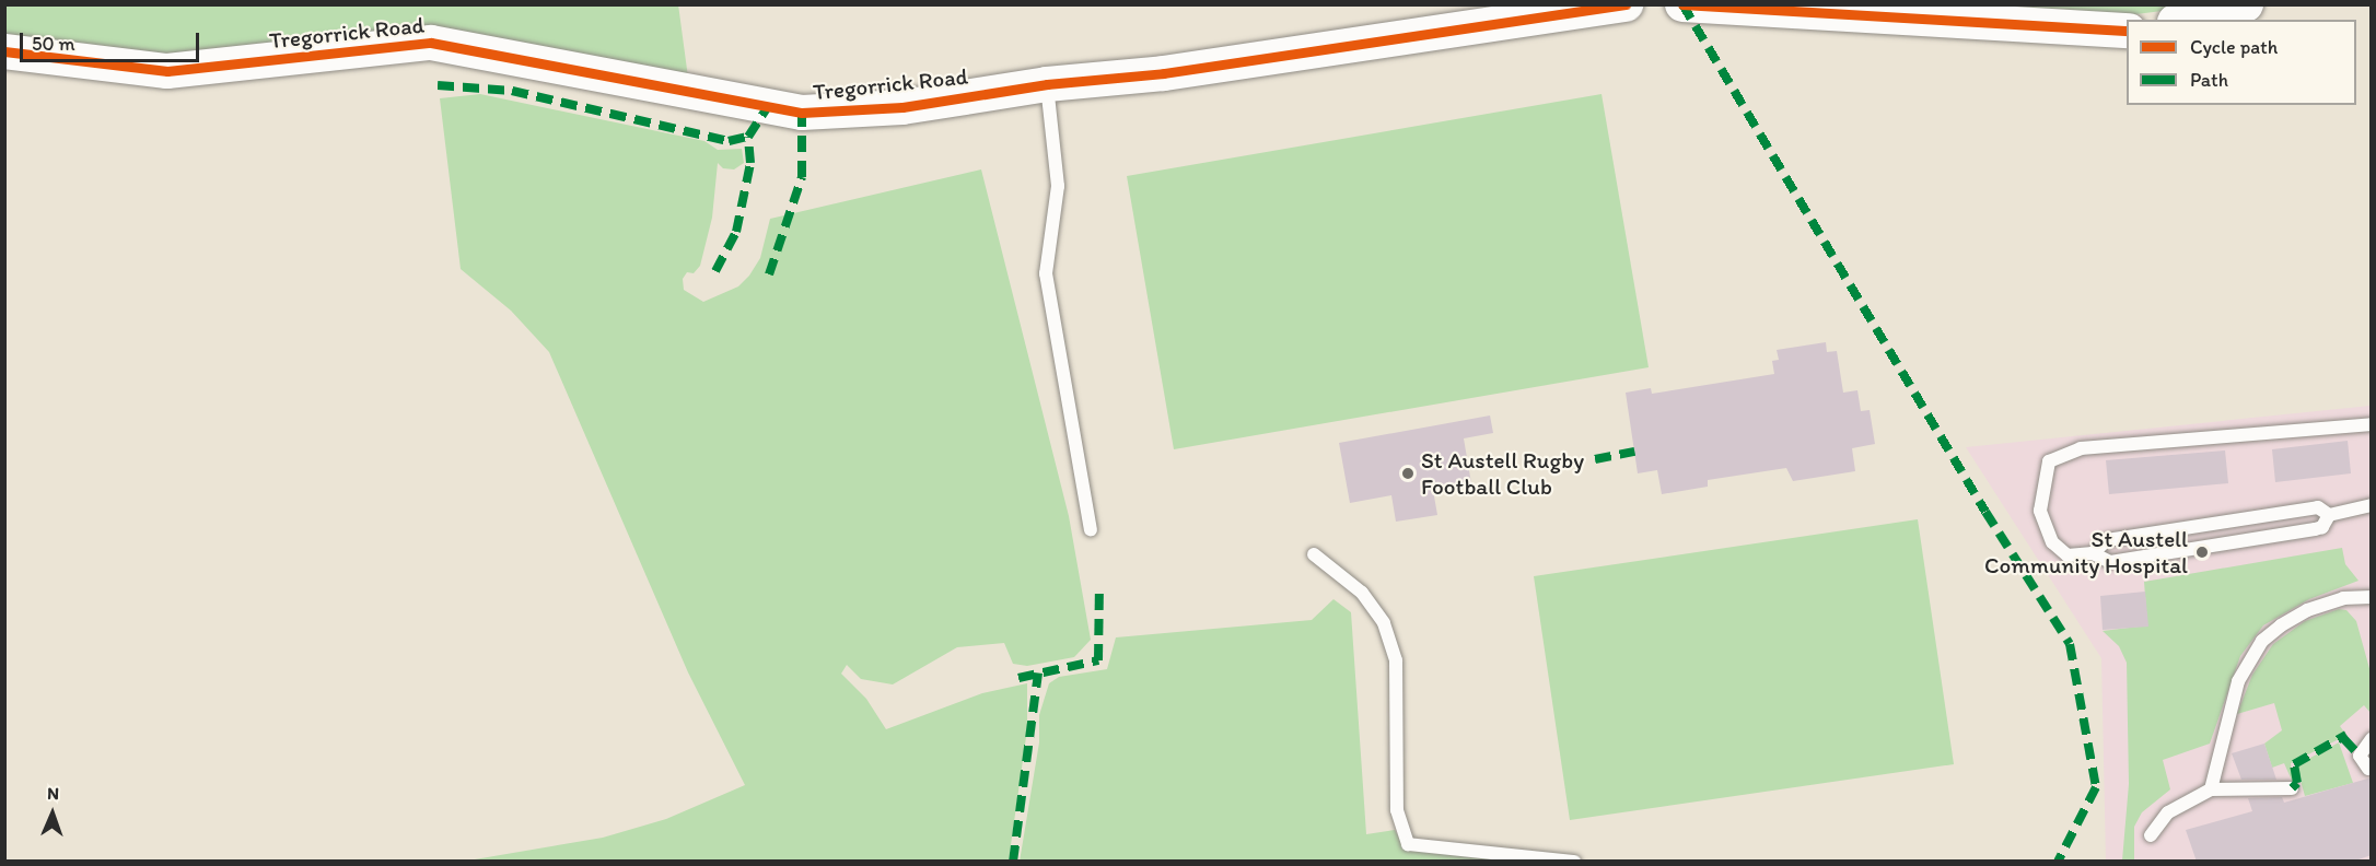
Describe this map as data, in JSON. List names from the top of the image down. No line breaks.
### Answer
{"streets":{"street":["Tregorrick Road"]},"places":["St Austell Rugby Football Club","St Austell Community Hospital"],"legend":["Cycle path","Path"],"scale_bar":"50 m","north":"top"}
